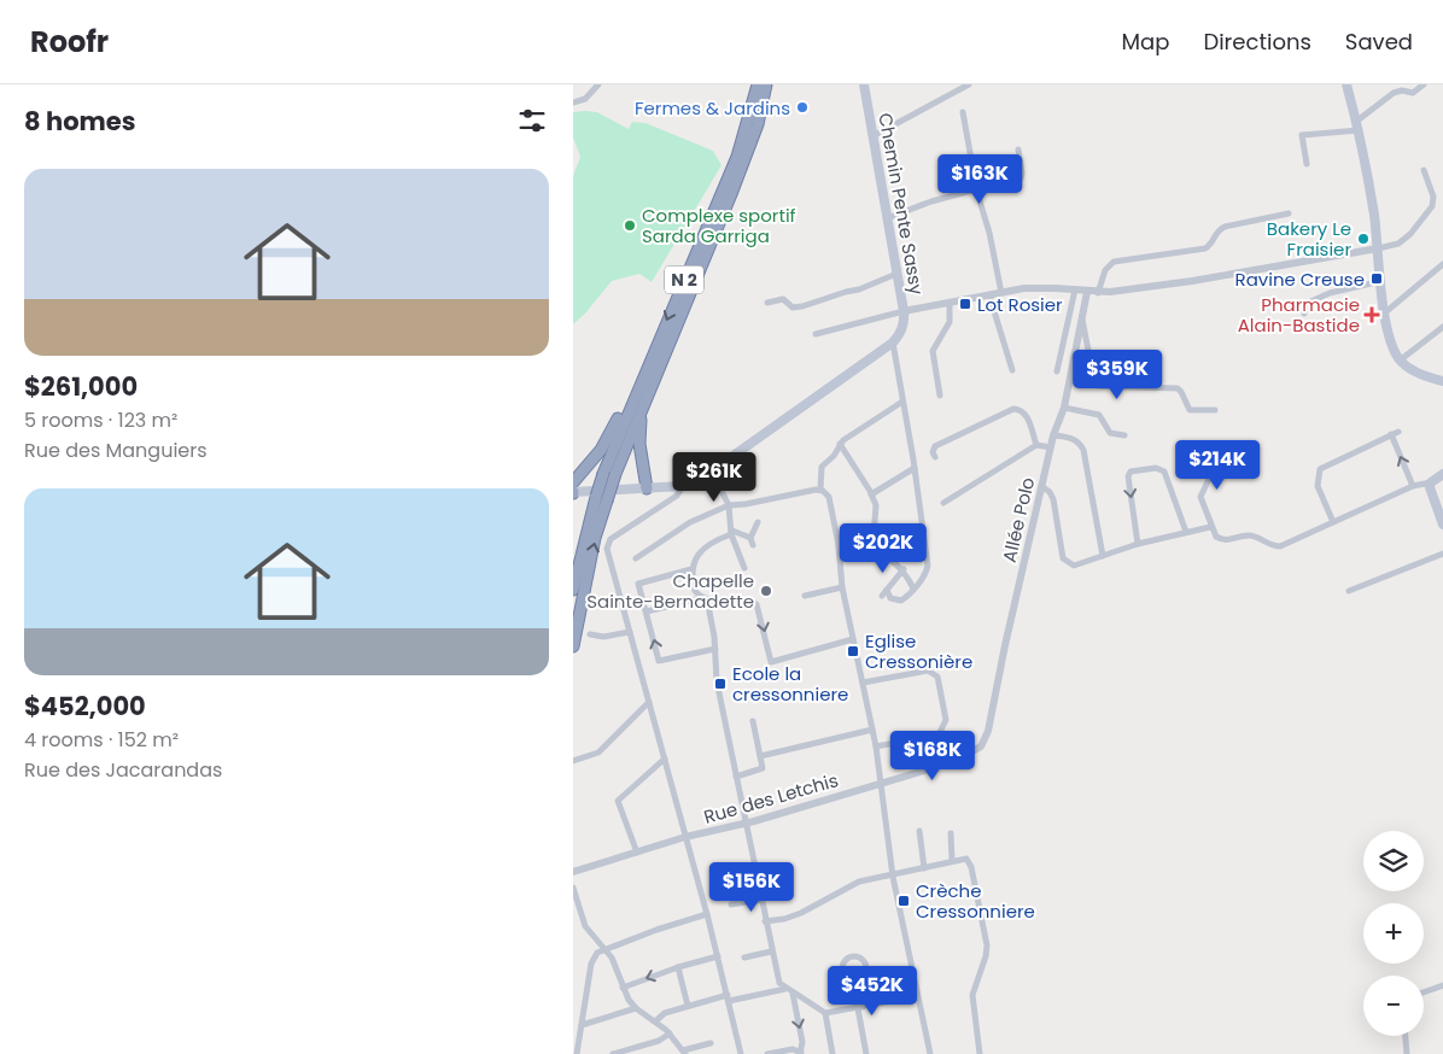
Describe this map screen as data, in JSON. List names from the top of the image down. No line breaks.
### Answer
{"streets":{"highway":["N 2"],"main road":["Chemin Pente Sassy"],"street":["Allée Polo","Rue des Letchis"]},"crossings":[["Allée Polo","Rue des Letchis"]],"places":{"other":["Fermes & Jardins","Complexe sportif Sarda Garriga","Bakery Le Fraisier","Chapelle Sainte-Bernadette"],"transit":["Ravine Creuse","Lot Rosier","Eglise Cressonière","Ecole la cressonniere","Crèche Cressonniere"],"health":["Pharmacie Alain-Bastide"]},"page":{"header":"Roofr","nav":["Map","Directions","Saved"],"heading":"8 homes","price":["$163K","$359K","$214K","$261K","$202K","$168K","$156K","$452K"],"list":[{"name":"$261,000","note":"5 rooms · 123 m² · Rue des Manguiers"},{"name":"$452,000","note":"4 rooms · 152 m² · Rue des Jacarandas"}],"map_buttons":["+","−"]}}
